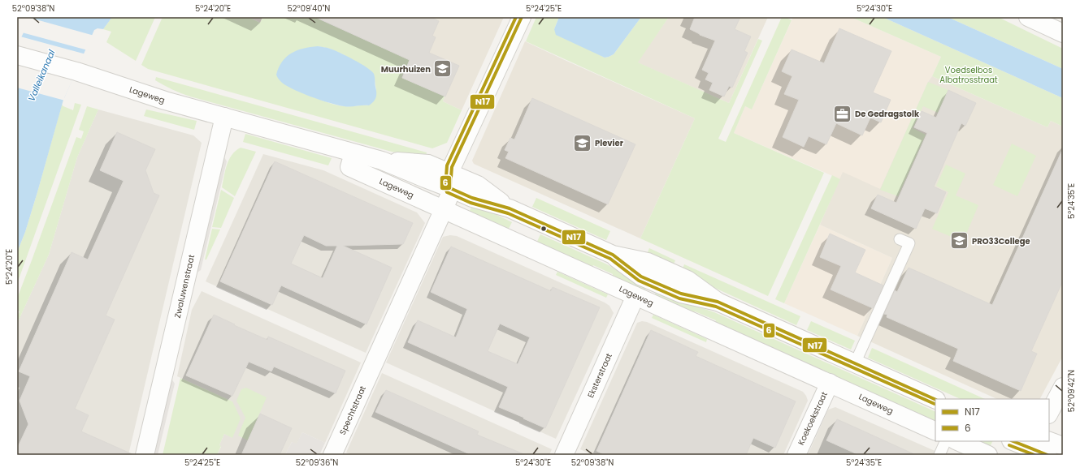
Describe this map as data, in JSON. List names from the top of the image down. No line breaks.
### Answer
{"streets":{"street":["Lageweg","Zwaluwenstraat","Eksterstraat","Spechtstraat","Koekoekstraat"]},"crossings":[["Lageweg","Zwaluwenstraat"],["Lageweg","Eksterstraat"],["Lageweg","Spechtstraat"],["Lageweg","Koekoekstraat"]],"water":["Valleikanaal"],"parks":["Voedselbos Albatrosstraat"],"places":{"school or university":["Muurhuizen","Plevier","PRO33College"],"office":["De Gedragstolk"]},"lines":["transit line N17","transit line 6"],"legend":["N17","6"],"coordinates":["52°09'38\"N","5°24'20\"E","52°09'40\"N","5°24'25\"E","5°24'30\"E","5°24'35\"E","52°09'42\"N","52°09'36\"N"]}
